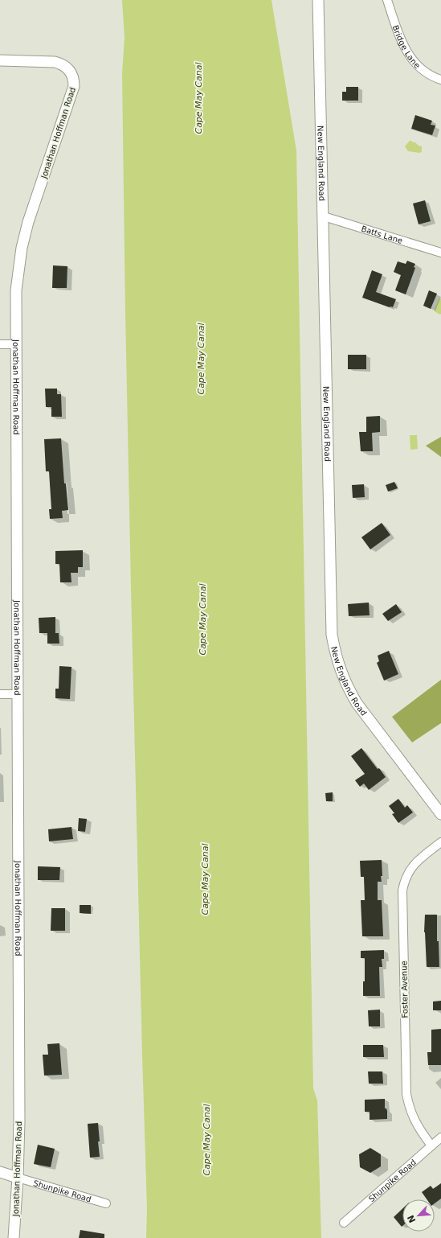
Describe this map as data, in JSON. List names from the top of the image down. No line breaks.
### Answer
{"streets":{"street":["Bridge Lane","Jonathan Hoffman Road","New England Road","Batts Lane","Foster Avenue","Shunpike Road"]},"crossings":[["Jonathan Hoffman Road","Shunpike Road"],["New England Road","Batts Lane"],["Foster Avenue","Shunpike Road"]],"water":["Cape May Canal"],"north":"bottom left"}
